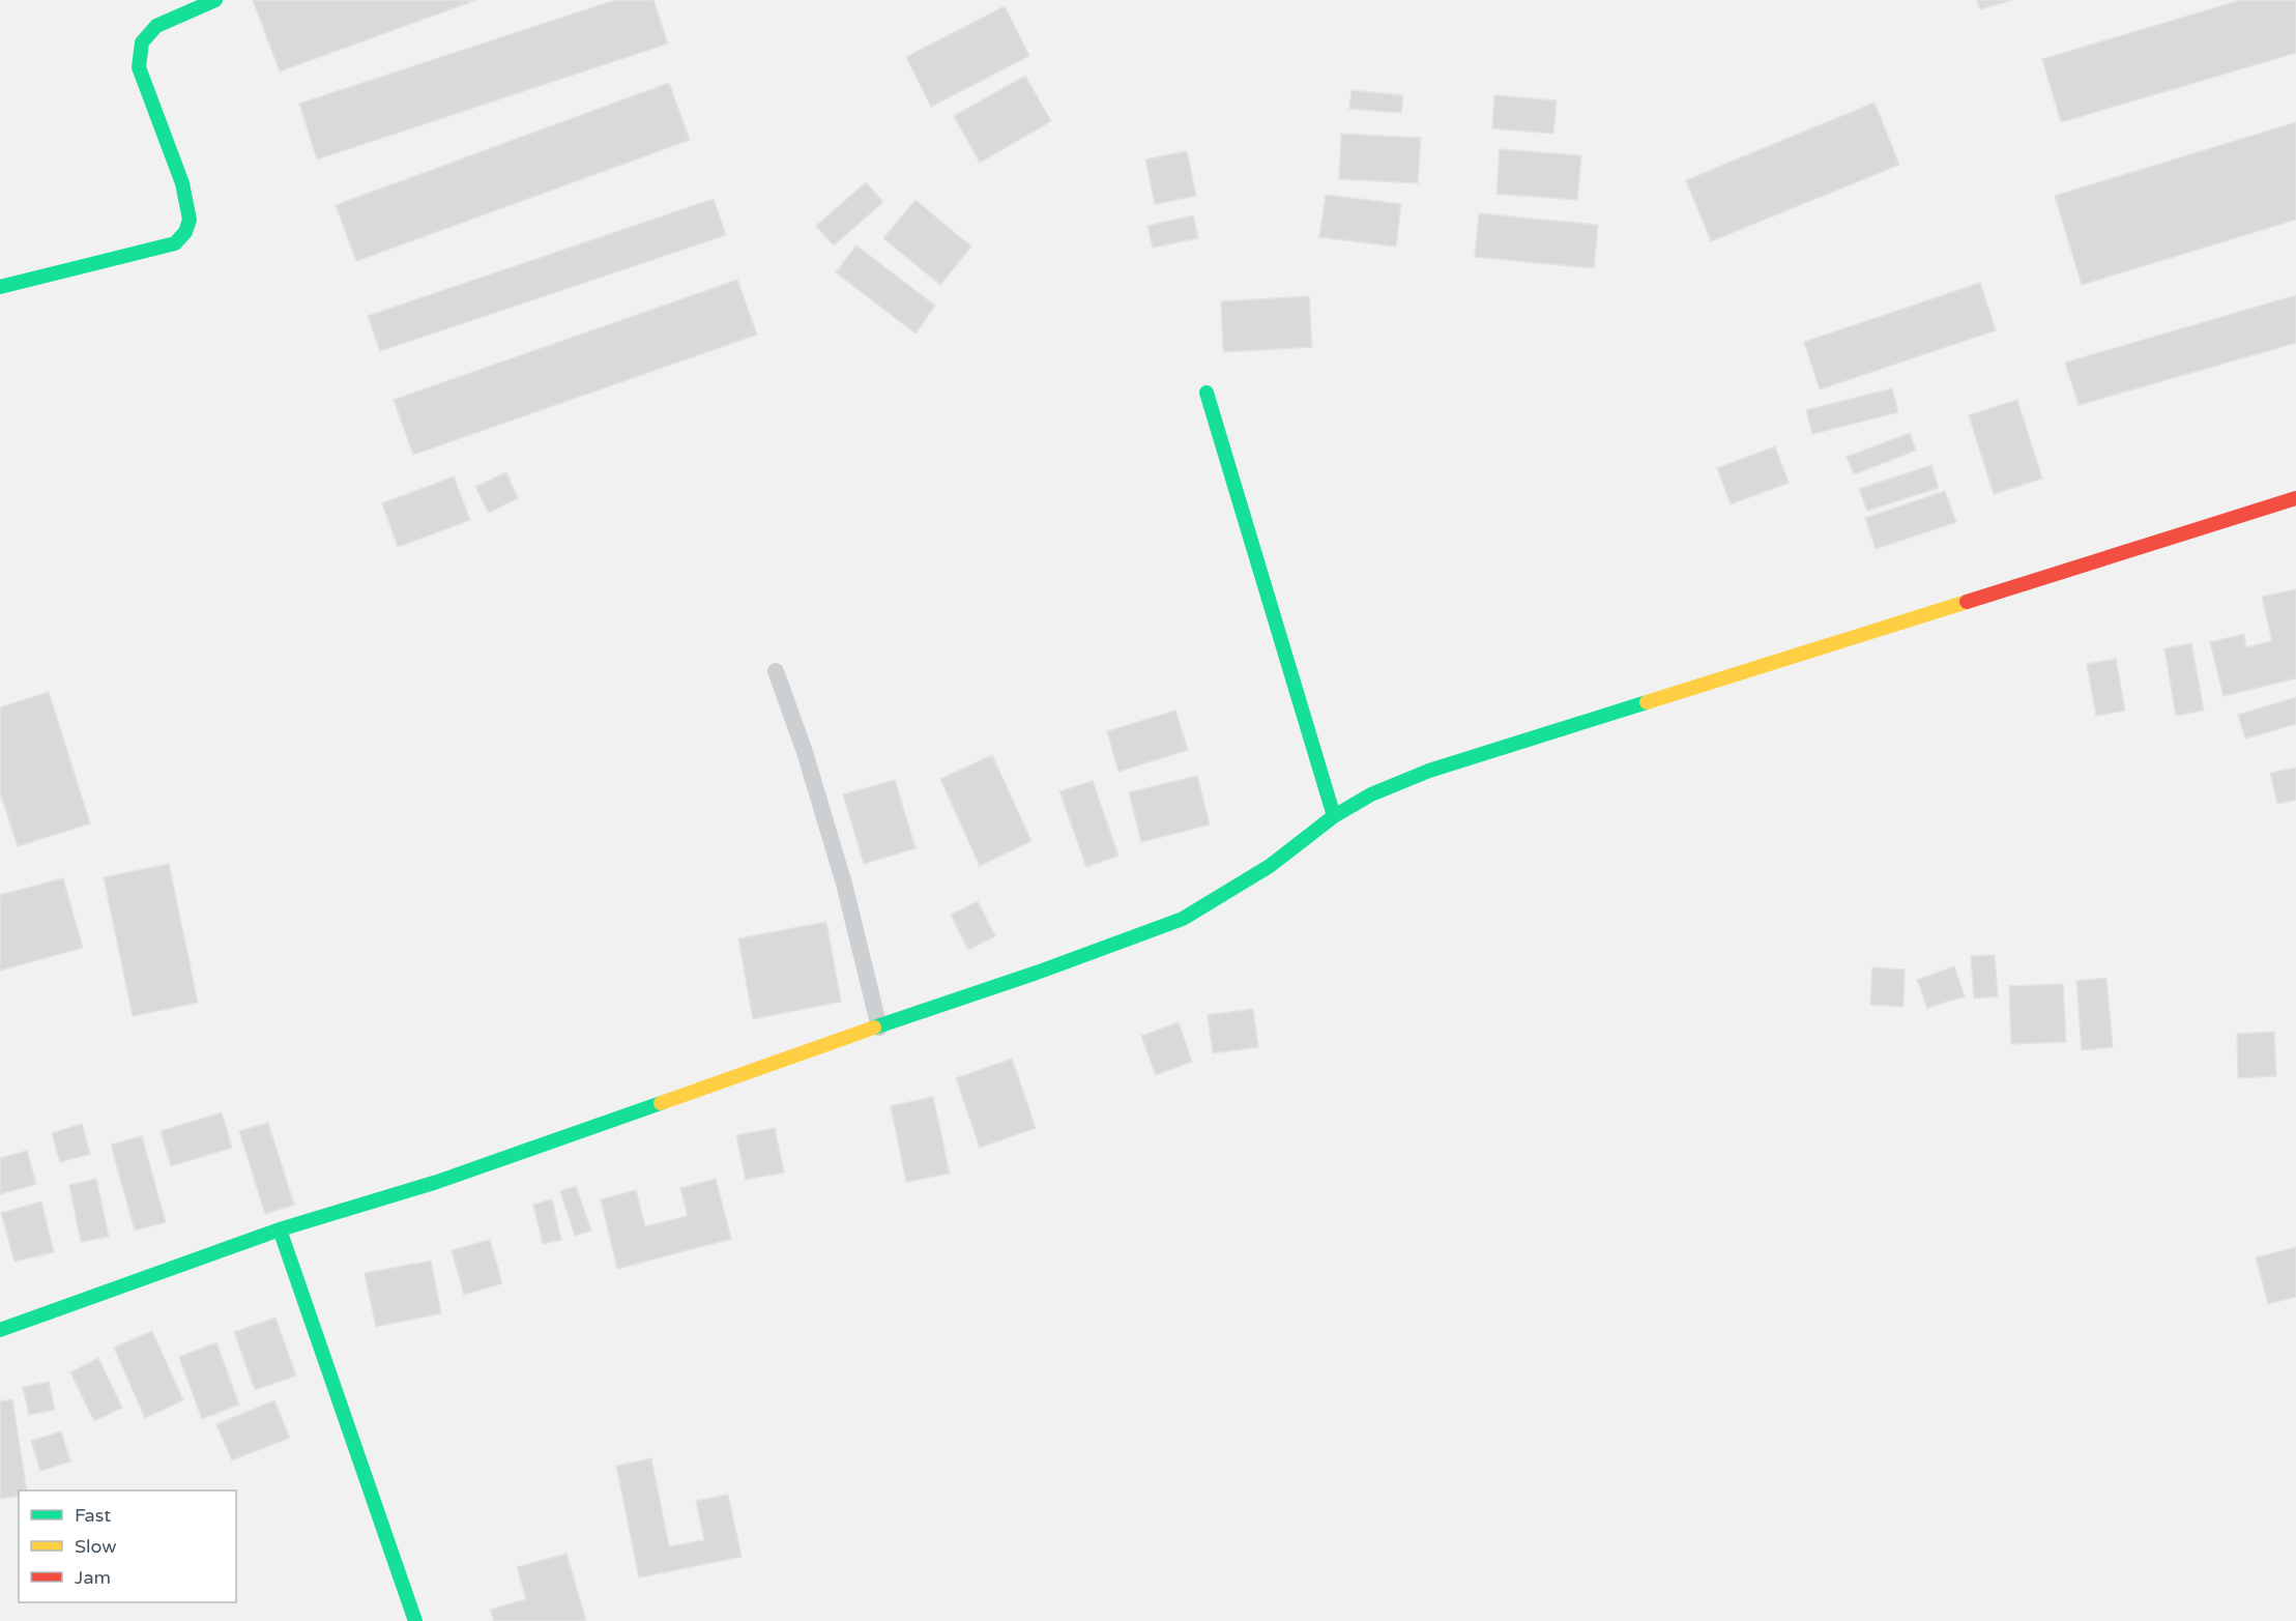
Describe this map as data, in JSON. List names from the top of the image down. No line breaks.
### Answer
{"legend":["Fast","Slow","Jam"]}
